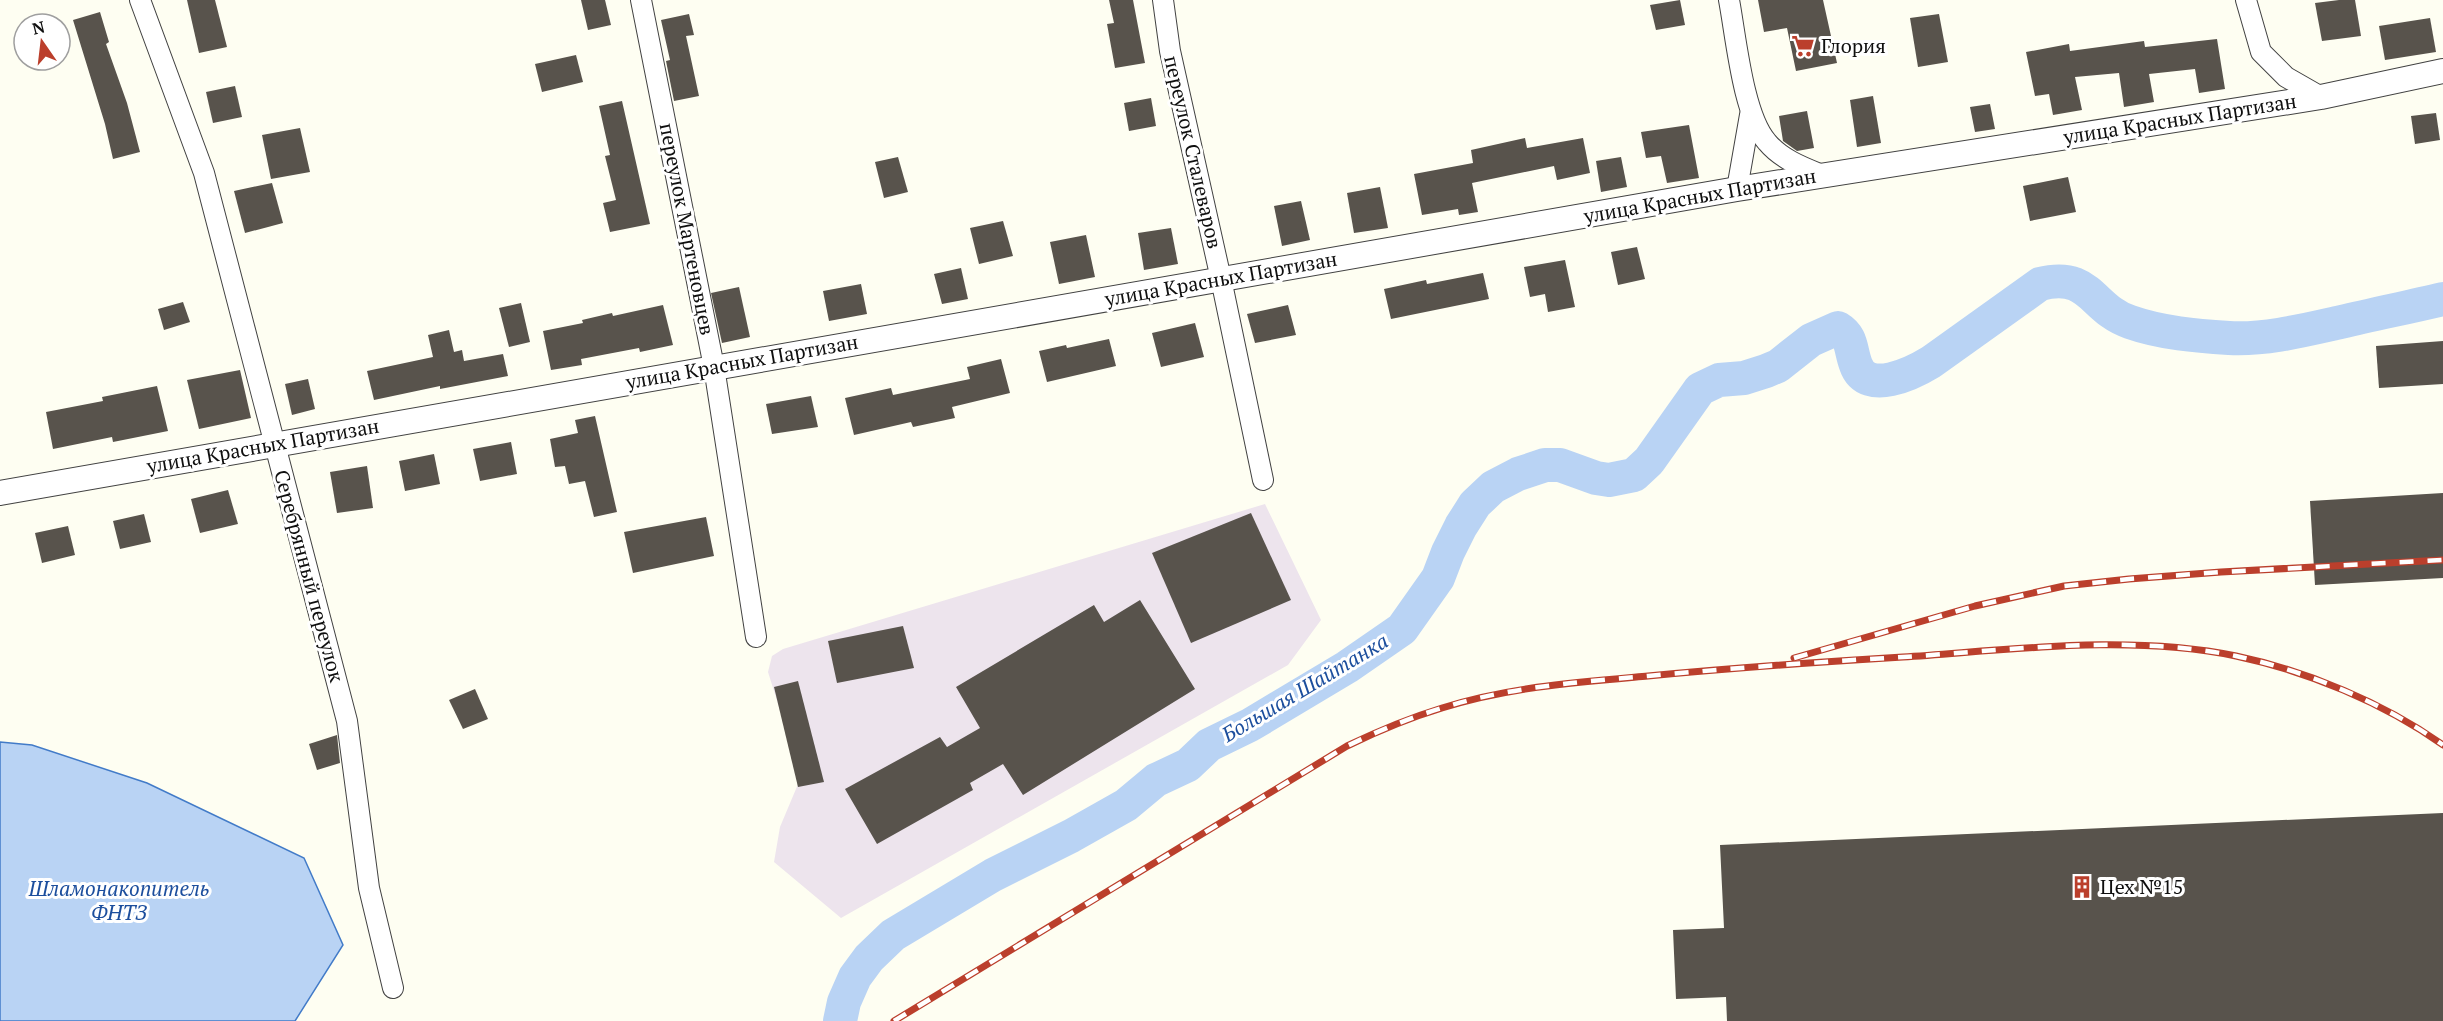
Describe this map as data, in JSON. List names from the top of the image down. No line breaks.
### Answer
{"streets":{"street":["улица Красных Партизан","переулок Сталеваров","переулок Мартеновцев","Серебрянный переулок"]},"crossings":[["улица Красных Партизан","переулок Сталеваров"],["улица Красных Партизан","переулок Мартеновцев"],["улица Красных Партизан","Серебрянный переулок"]],"water":["Большая Шайтанка","Шламонакопитель ФНТЗ"],"places":{"supermarket":["Глория"],"building":["Цех №15"]},"north":"top"}
